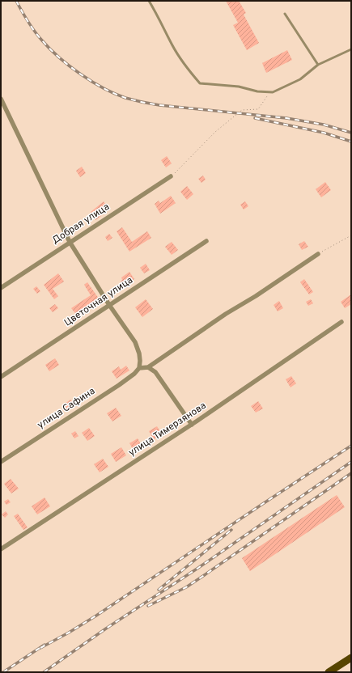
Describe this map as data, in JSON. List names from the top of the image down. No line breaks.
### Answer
{"streets":{"street":["Добрая улица","Цветочная улица","улица Сафина","улица Тимерзянова"]}}
